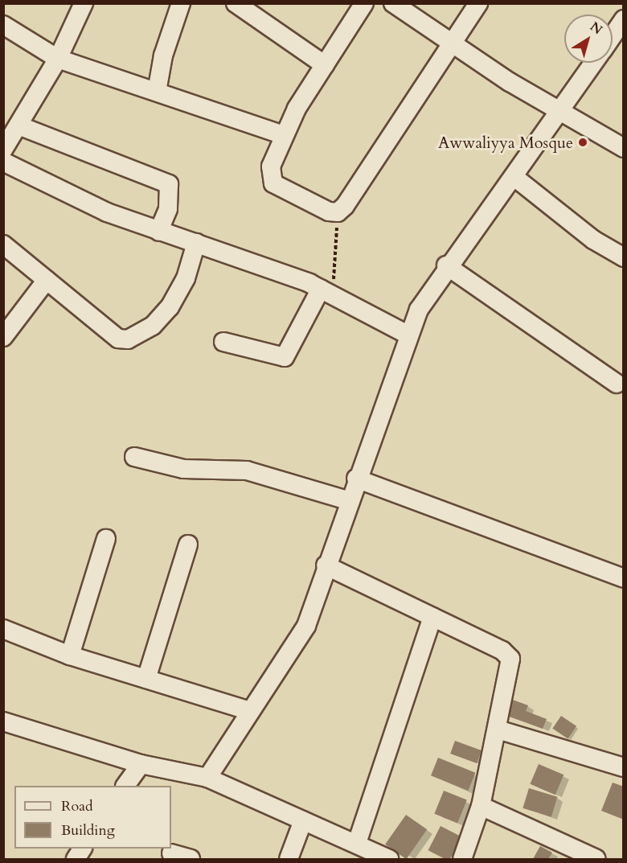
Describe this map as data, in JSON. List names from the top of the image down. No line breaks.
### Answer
{"places":["Awwaliyya Mosque"],"legend":["Road","Building"],"north":"top right"}
